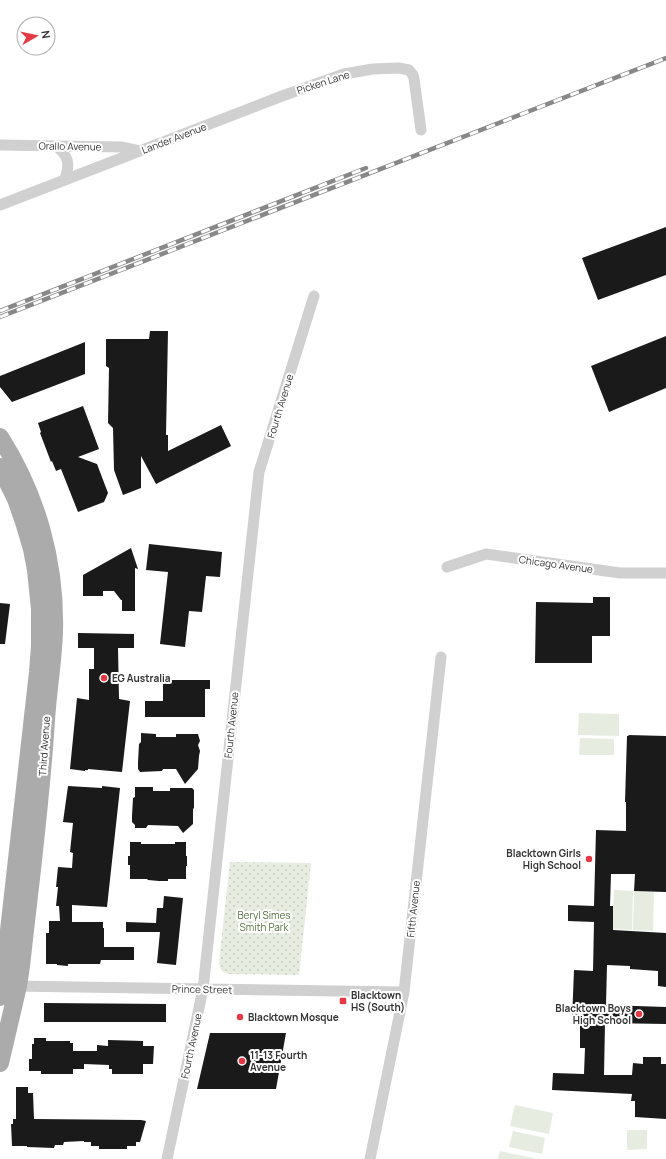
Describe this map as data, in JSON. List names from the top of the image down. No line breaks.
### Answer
{"streets":{"main road":["Third Avenue"],"street":["Picken Lane","Lander Avenue","Orallo Avenue","Fourth Avenue","Chicago Avenue","Fifth Avenue","Prince Street"]},"crossings":[["Picken Lane","Lander Avenue"],["Lander Avenue","Orallo Avenue"],["Fourth Avenue","Prince Street"],["Third Avenue","Prince Street"],["Fifth Avenue","Prince Street"]],"parks":["Beryl Simes Smith Park"],"places":{"other":["EG Australia","Blacktown Girls High School","Blacktown Boys High School","Blacktown Mosque","11-13 Fourth Avenue"],"transit":["Blacktown HS (South)"]},"north":"right"}
